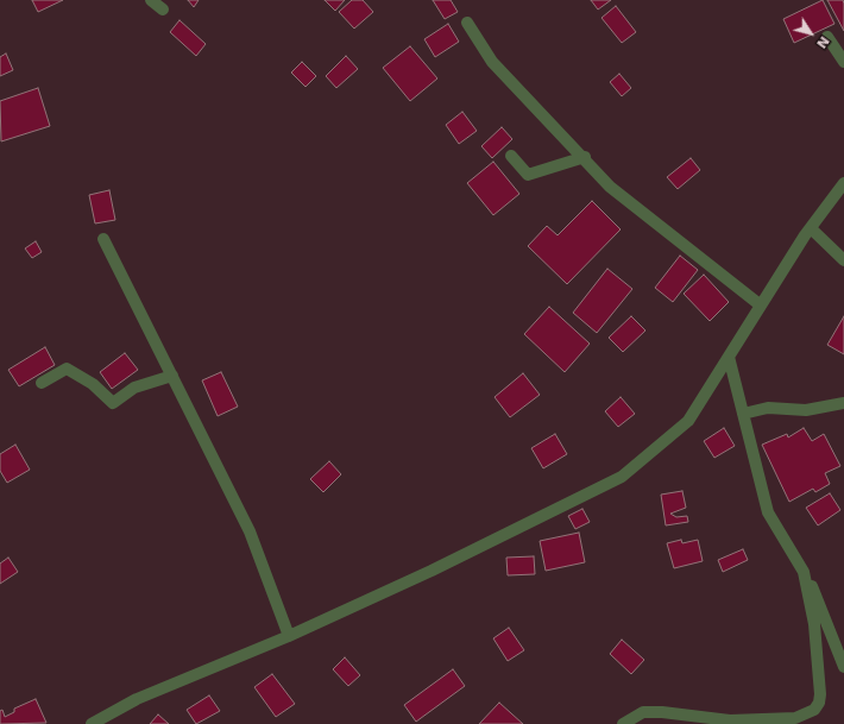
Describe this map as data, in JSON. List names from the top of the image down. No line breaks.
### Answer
{"north":"bottom right"}
